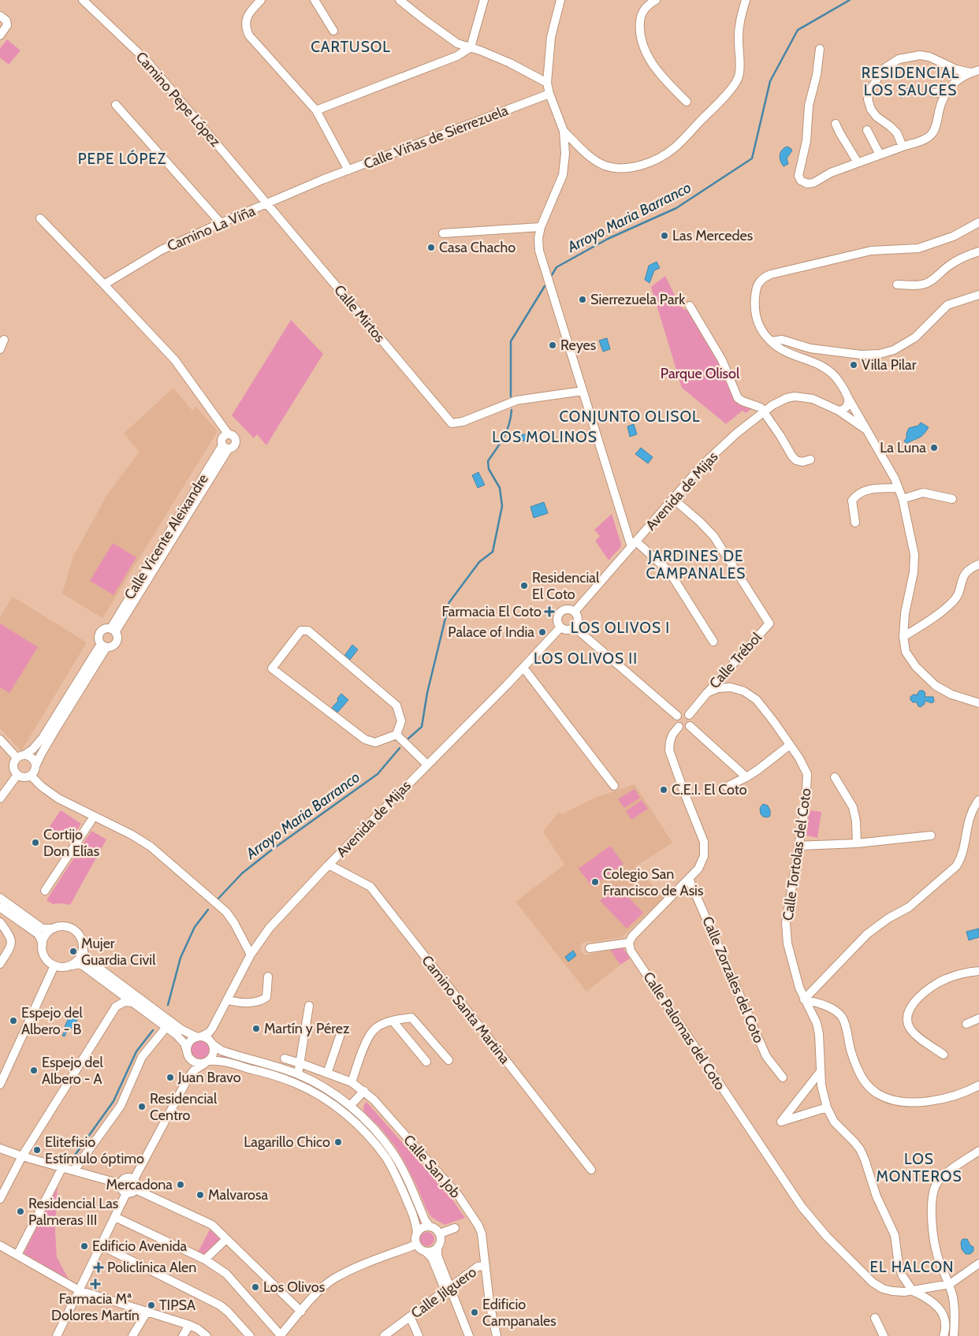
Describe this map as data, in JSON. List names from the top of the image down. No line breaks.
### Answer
{"streets":{"street":["Camino Pepe López","Calle Viñas de Sierrezuela","Camino La Viña","Calle Mirtos","Avenida de Mijas","Calle Vicente Aleixandre","Calle Trébol","Calle Tortolas del Coto","Calle Zorzales del Coto","Camino Santa Martina","Calle Palomas del Coto","Calle San Job","Calle Jilguero"]},"crossings":[["Camino Pepe López","Camino La Viña"],["Camino Pepe López","Calle Mirtos"],["Calle Viñas de Sierrezuela","Camino La Viña"],["Camino La Viña","Calle Mirtos"],["Avenida de Mijas","Calle Trébol"],["Avenida de Mijas","Camino Santa Martina"],["Calle Trébol","Calle Tortolas del Coto"],["Calle Tortolas del Coto","Calle Palomas del Coto"],["Calle San Job","Calle Jilguero"]],"districts":["CARTUSOL","RESIDENCIAL LOS SAUCES","PEPE LÓPEZ","CONJUNTO OLISOL","LOS MOLINOS","JARDINES DE CAMPANALES","LOS OLIVOS I","LOS OLIVOS II","LOS MONTEROS","EL HALCON"],"water":["Arroyo Maria Barranco"],"parks":["Parque Olisol"],"places":{"other":["Las Mercedes","Casa Chacho","Sierrezuela Park","Reyes","Villa Pilar","La Luna","Residencial El Coto","Palace of India","C.E.I. El Coto","Cortijo Don Elías","Colegio San Francisco de Asis","Mujer Guardia Civil","Espejo del Albero - B","Martín y Pérez","Espejo del Albero - A","Juan Bravo","Residencial Centro","Lagarillo Chico","Elitefisio Estímulo óptimo","Mercadona","Malvarosa","Residencial Las Palmeras III","Edificio Avenida","Los Olivos","TIPSA","Edificio Campanales"],"health":["Farmacia El Coto","Policlínica Alen","Farmacia Mª Dolores Martín"]}}
